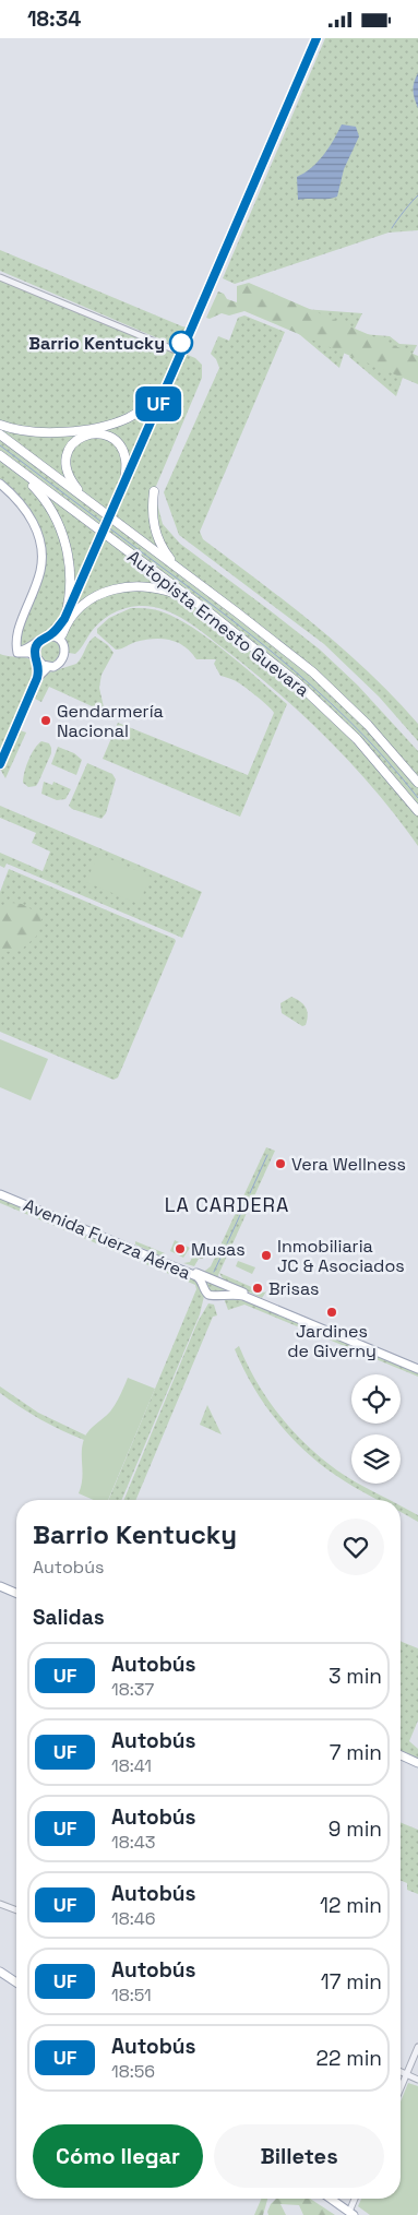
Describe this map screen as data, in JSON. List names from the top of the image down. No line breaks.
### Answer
{"streets":{"highway":["Autopista Ernesto Guevara"],"main road":["Avenida Fuerza Aérea"]},"districts":["LA CARDERA"],"places":["Barrio Kentucky","Gendarmería Nacional","Vera Wellness","Musas","Inmobiliaria JC & Asociados","Brisas","Jardines de Giverny"],"lines":["bus line UF"],"page":{"status":"18:34","on_map":"UF","heading":[["Barrio Kentucky","Autobús"],"Salidas"],"list":[{"mark":"UF","name":"Autobús","note":"18:37","value":"3 min"},{"mark":"UF","name":"Autobús","note":"18:41","value":"7 min"},{"mark":"UF","name":"Autobús","note":"18:43","value":"9 min"},{"mark":"UF","name":"Autobús","note":"18:46","value":"12 min"},{"mark":"UF","name":"Autobús","note":"18:51","value":"17 min"},{"mark":"UF","name":"Autobús","note":"18:56","value":"22 min"}],"buttons":["Cómo llegar","Billetes"]}}
